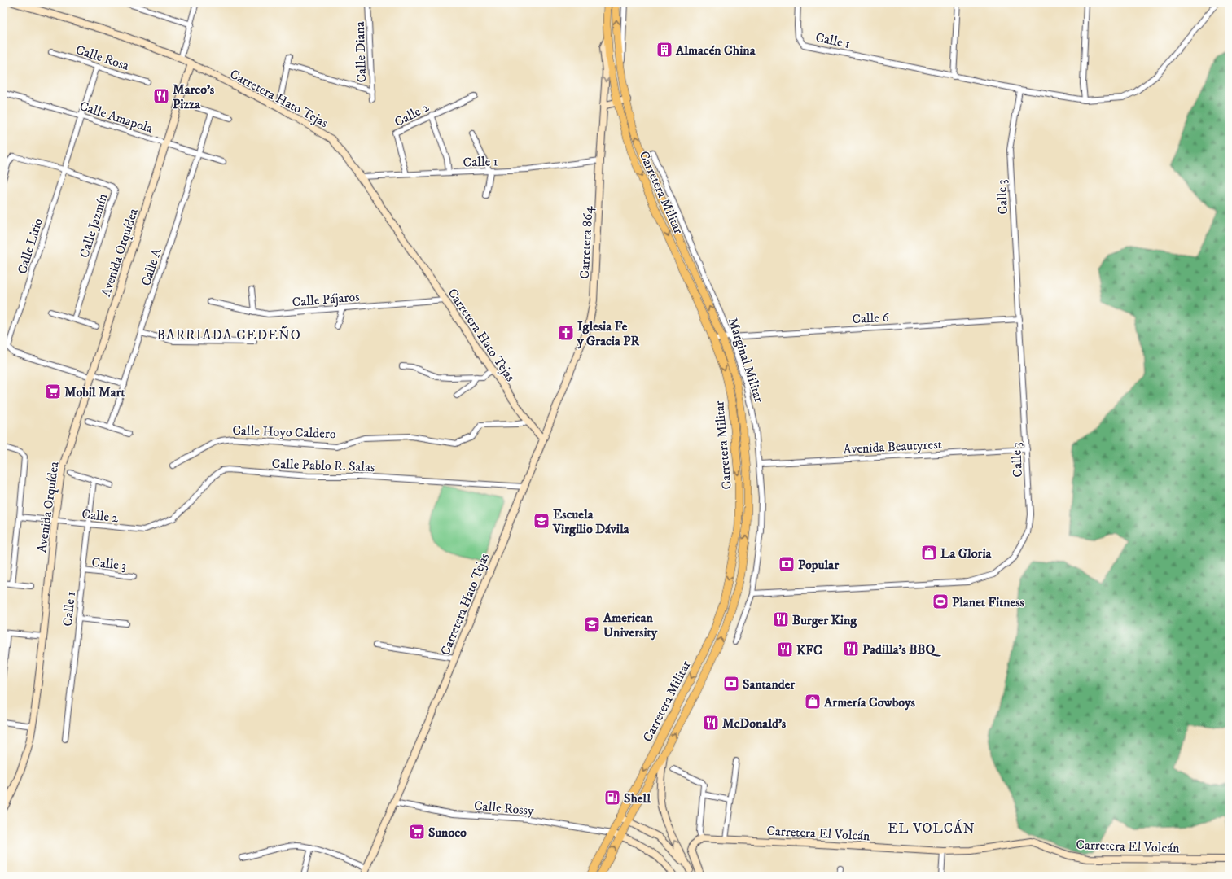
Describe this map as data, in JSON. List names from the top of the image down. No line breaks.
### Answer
{"streets":{"main road":["Carretera Militar"],"street":["Calle 1","Calle Diana","Calle Rosa","Carretera Hato Tejas","Calle 2","Calle Amapola","Calle 3","Calle Jazmín","Carretera 864","Calle Lirio","Avenida Orquídea","Calle A","Calle Pájaros","Calle 6","Marginal Militar","Calle Hoyo Caldero","Avenida Beautyrest","Calle Pablo R. Salas","Calle Rossy","Carretera El Volcán"]},"crossings":[["Calle 1","Carretera Hato Tejas"],["Calle 1","Calle 2"],["Calle 1","Calle 3"],["Calle 1","Carretera 864"],["Calle Rosa","Calle Lirio"],["Carretera Hato Tejas","Carretera 864"],["Carretera Hato Tejas","Avenida Orquídea"],["Carretera Hato Tejas","Calle Pájaros"],["Carretera Hato Tejas","Calle Hoyo Caldero"],["Carretera Hato Tejas","Calle Pablo R. Salas"],["Carretera Hato Tejas","Calle Rossy"],["Calle 2","Avenida Orquídea"],["Calle 2","Calle Pablo R. Salas"],["Calle Amapola","Calle Lirio"],["Calle Amapola","Avenida Orquídea"],["Calle Amapola","Calle A"],["Carretera Militar","Carretera 864"],["Carretera Militar","Calle 6"],["Carretera Militar","Marginal Militar"],["Carretera Militar","Calle Rossy"],["Calle 3","Calle 6"],["Calle 3","Marginal Militar"],["Calle 3","Avenida Beautyrest"],["Calle Jazmín","Calle Lirio"],["Calle Lirio","Avenida Orquídea"],["Calle 6","Marginal Militar"],["Marginal Militar","Avenida Beautyrest"]],"districts":["BARRIADA CEDEÑO","EL VOLCÁN"],"places":{"building":["Almacén China"],"restaurant":["Marco's Pizza","Burger King","Padilla's BBQ","KFC","McDonald's"],"church":["Iglesia Fe y Gracia PR"],"supermarket":["Mobil Mart","Sunoco"],"school or university":["Escuela Virgilio Dávila","American University"],"shop":["La Gloria","Armería Cowboys"],"bank":["Popular","Santander"],"sports":["Planet Fitness"],"fuel station":["Shell"]}}
